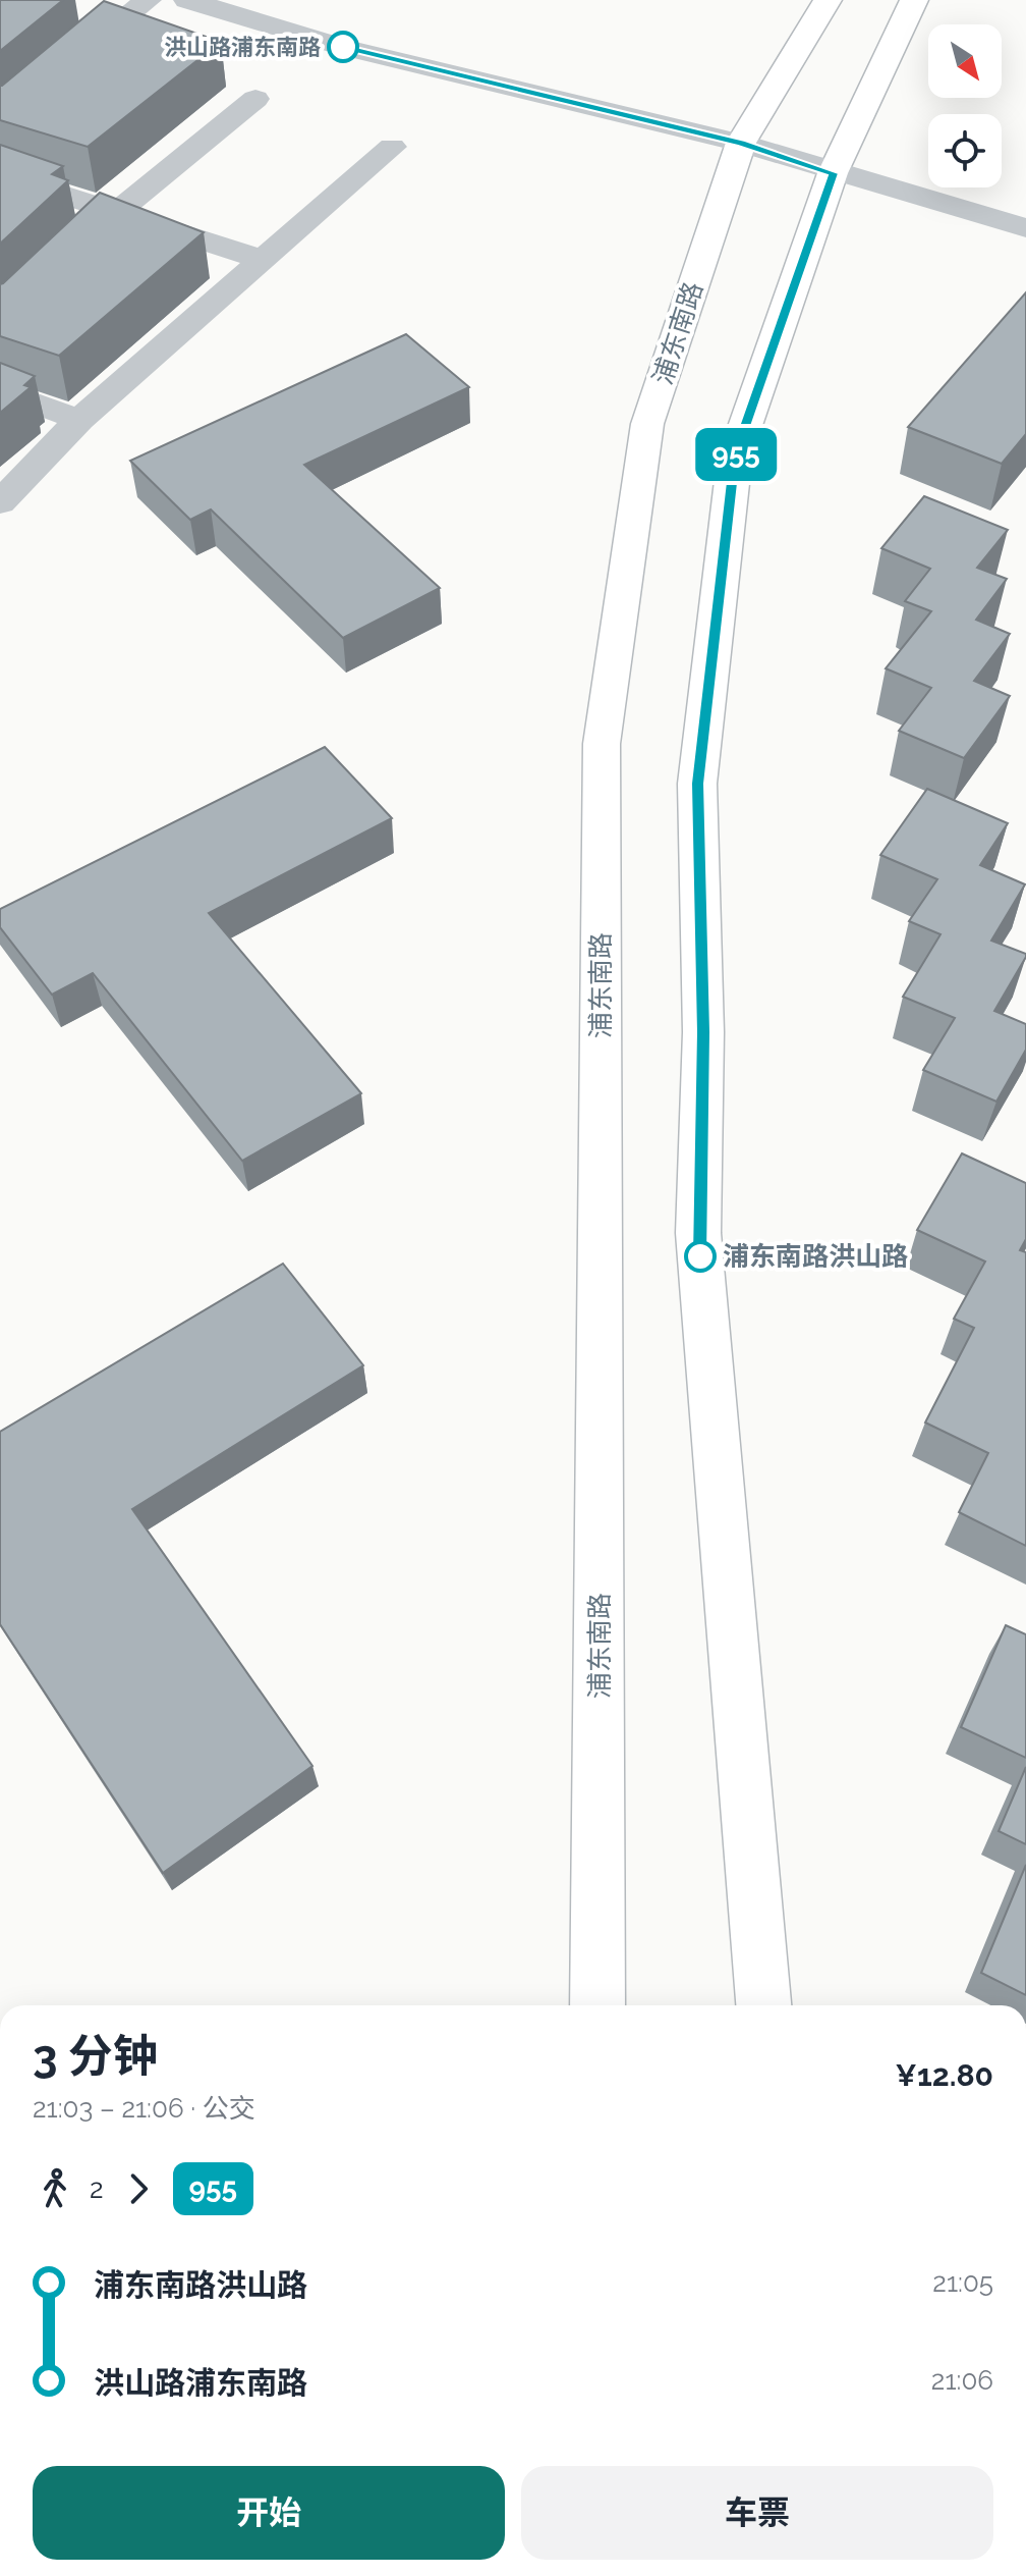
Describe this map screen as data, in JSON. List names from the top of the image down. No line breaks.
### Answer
{"streets":{"main road":["浦东南路"]},"places":["洪山路浦东南路","浦东南路洪山路"],"lines":["bus line 955"],"north":"bottom right","page":{"on_map":"955","heading":["3 分钟","21:03 – 21:06 · 公交","¥12.80"],"legs":["2","955"],"list":[{"name":"浦东南路洪山路","value":"21:05"},{"name":"洪山路浦东南路","value":"21:06"}],"buttons":["开始","车票"]}}
